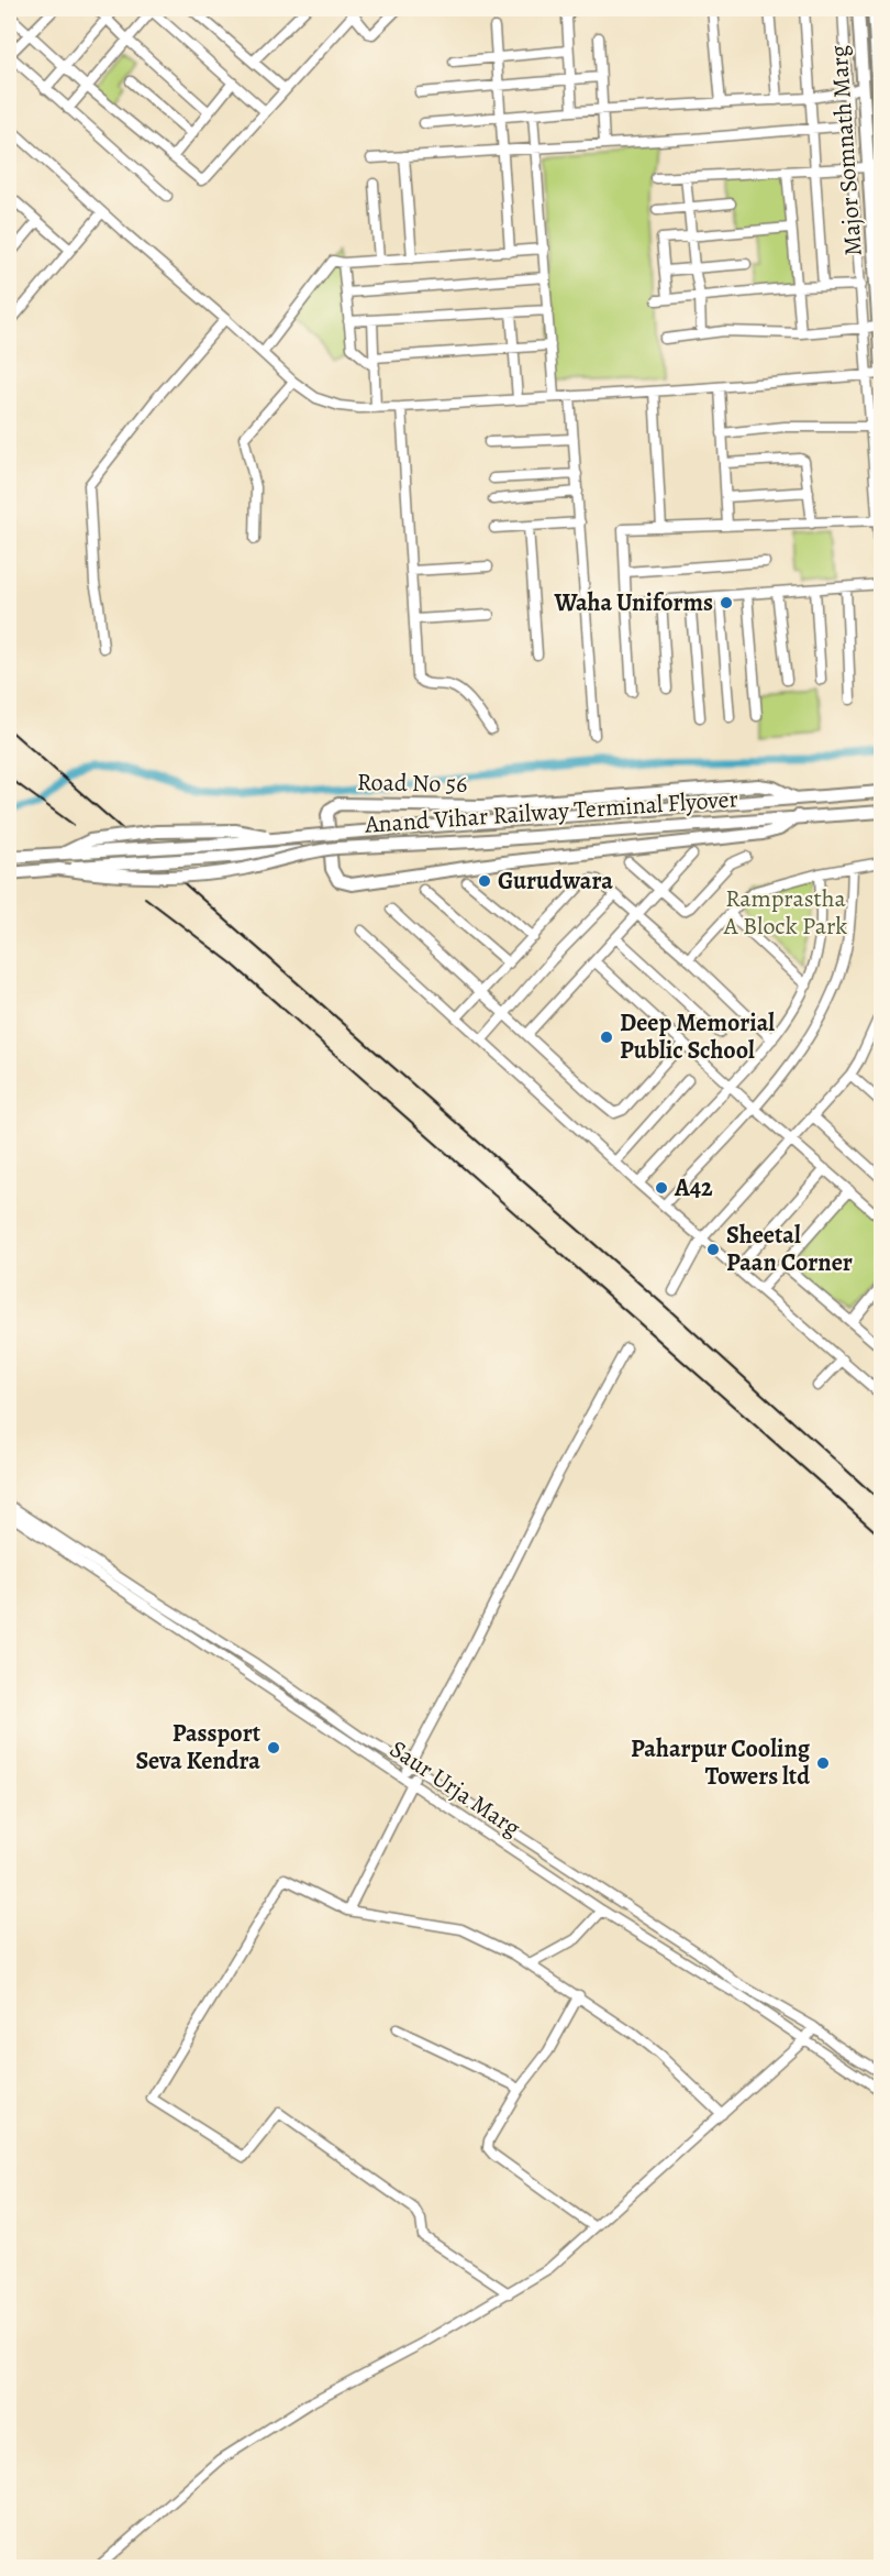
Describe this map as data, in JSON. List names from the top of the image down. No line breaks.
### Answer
{"streets":{"main road":["Major Somnath Marg","Road No 56","Anand Vihar Railway Terminal Flyover"],"street":["Saur Urja Marg"]},"crossings":[["Road No 56","Anand Vihar Railway Terminal Flyover"]],"parks":["Ramprastha A Block Park"],"places":["Waha Uniforms","Gurudwara","Deep Memorial Public School","A42","Sheetal Paan Corner","Passport Seva Kendra","Paharpur Cooling Towers ltd"]}
